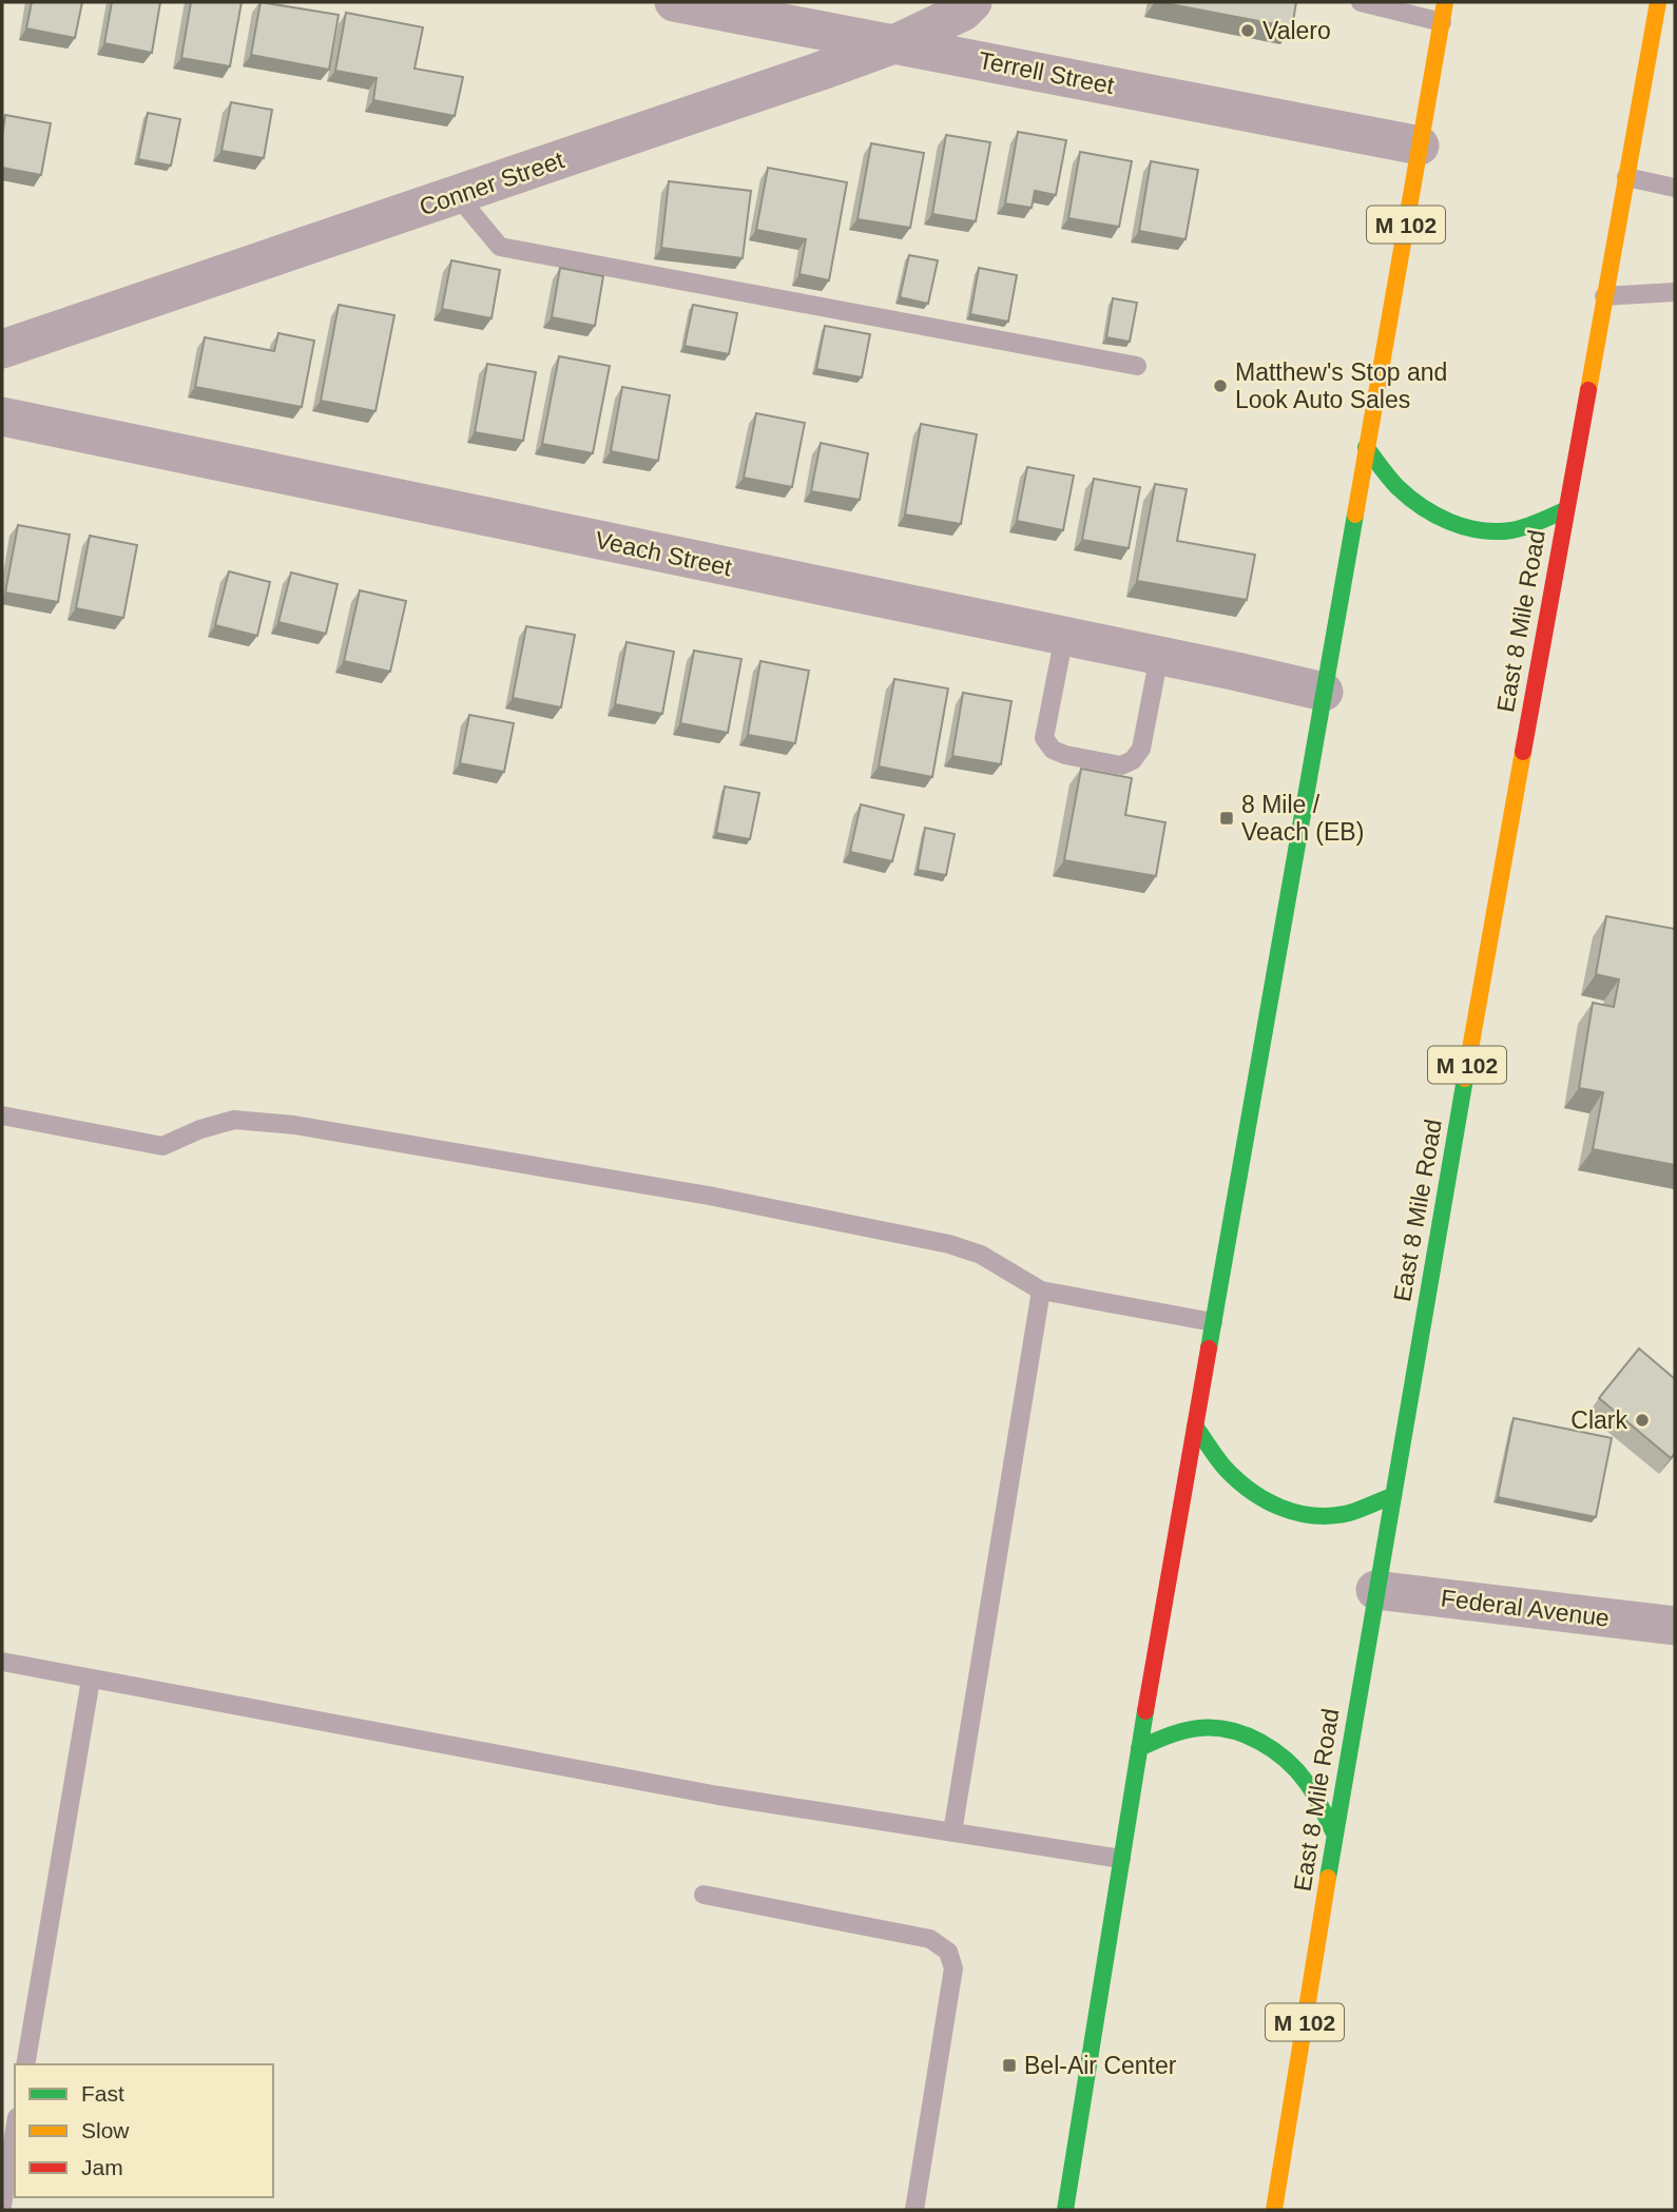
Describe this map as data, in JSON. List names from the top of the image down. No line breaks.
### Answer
{"streets":{"highway":["M 102","East 8 Mile Road"],"street":["Terrell Street","Conner Street","Veach Street","Federal Avenue"]},"crossings":[["Terrell Street","Conner Street"],["Terrell Street","M 102"],["M 102","Veach Street"],["East 8 Mile Road","Federal Avenue"]],"places":{"other":["Valero","Matthew's Stop and Look Auto Sales","Clark"],"transit":["8 Mile / Veach (EB)","Bel-Air Center"]},"legend":["Fast","Slow","Jam"]}
